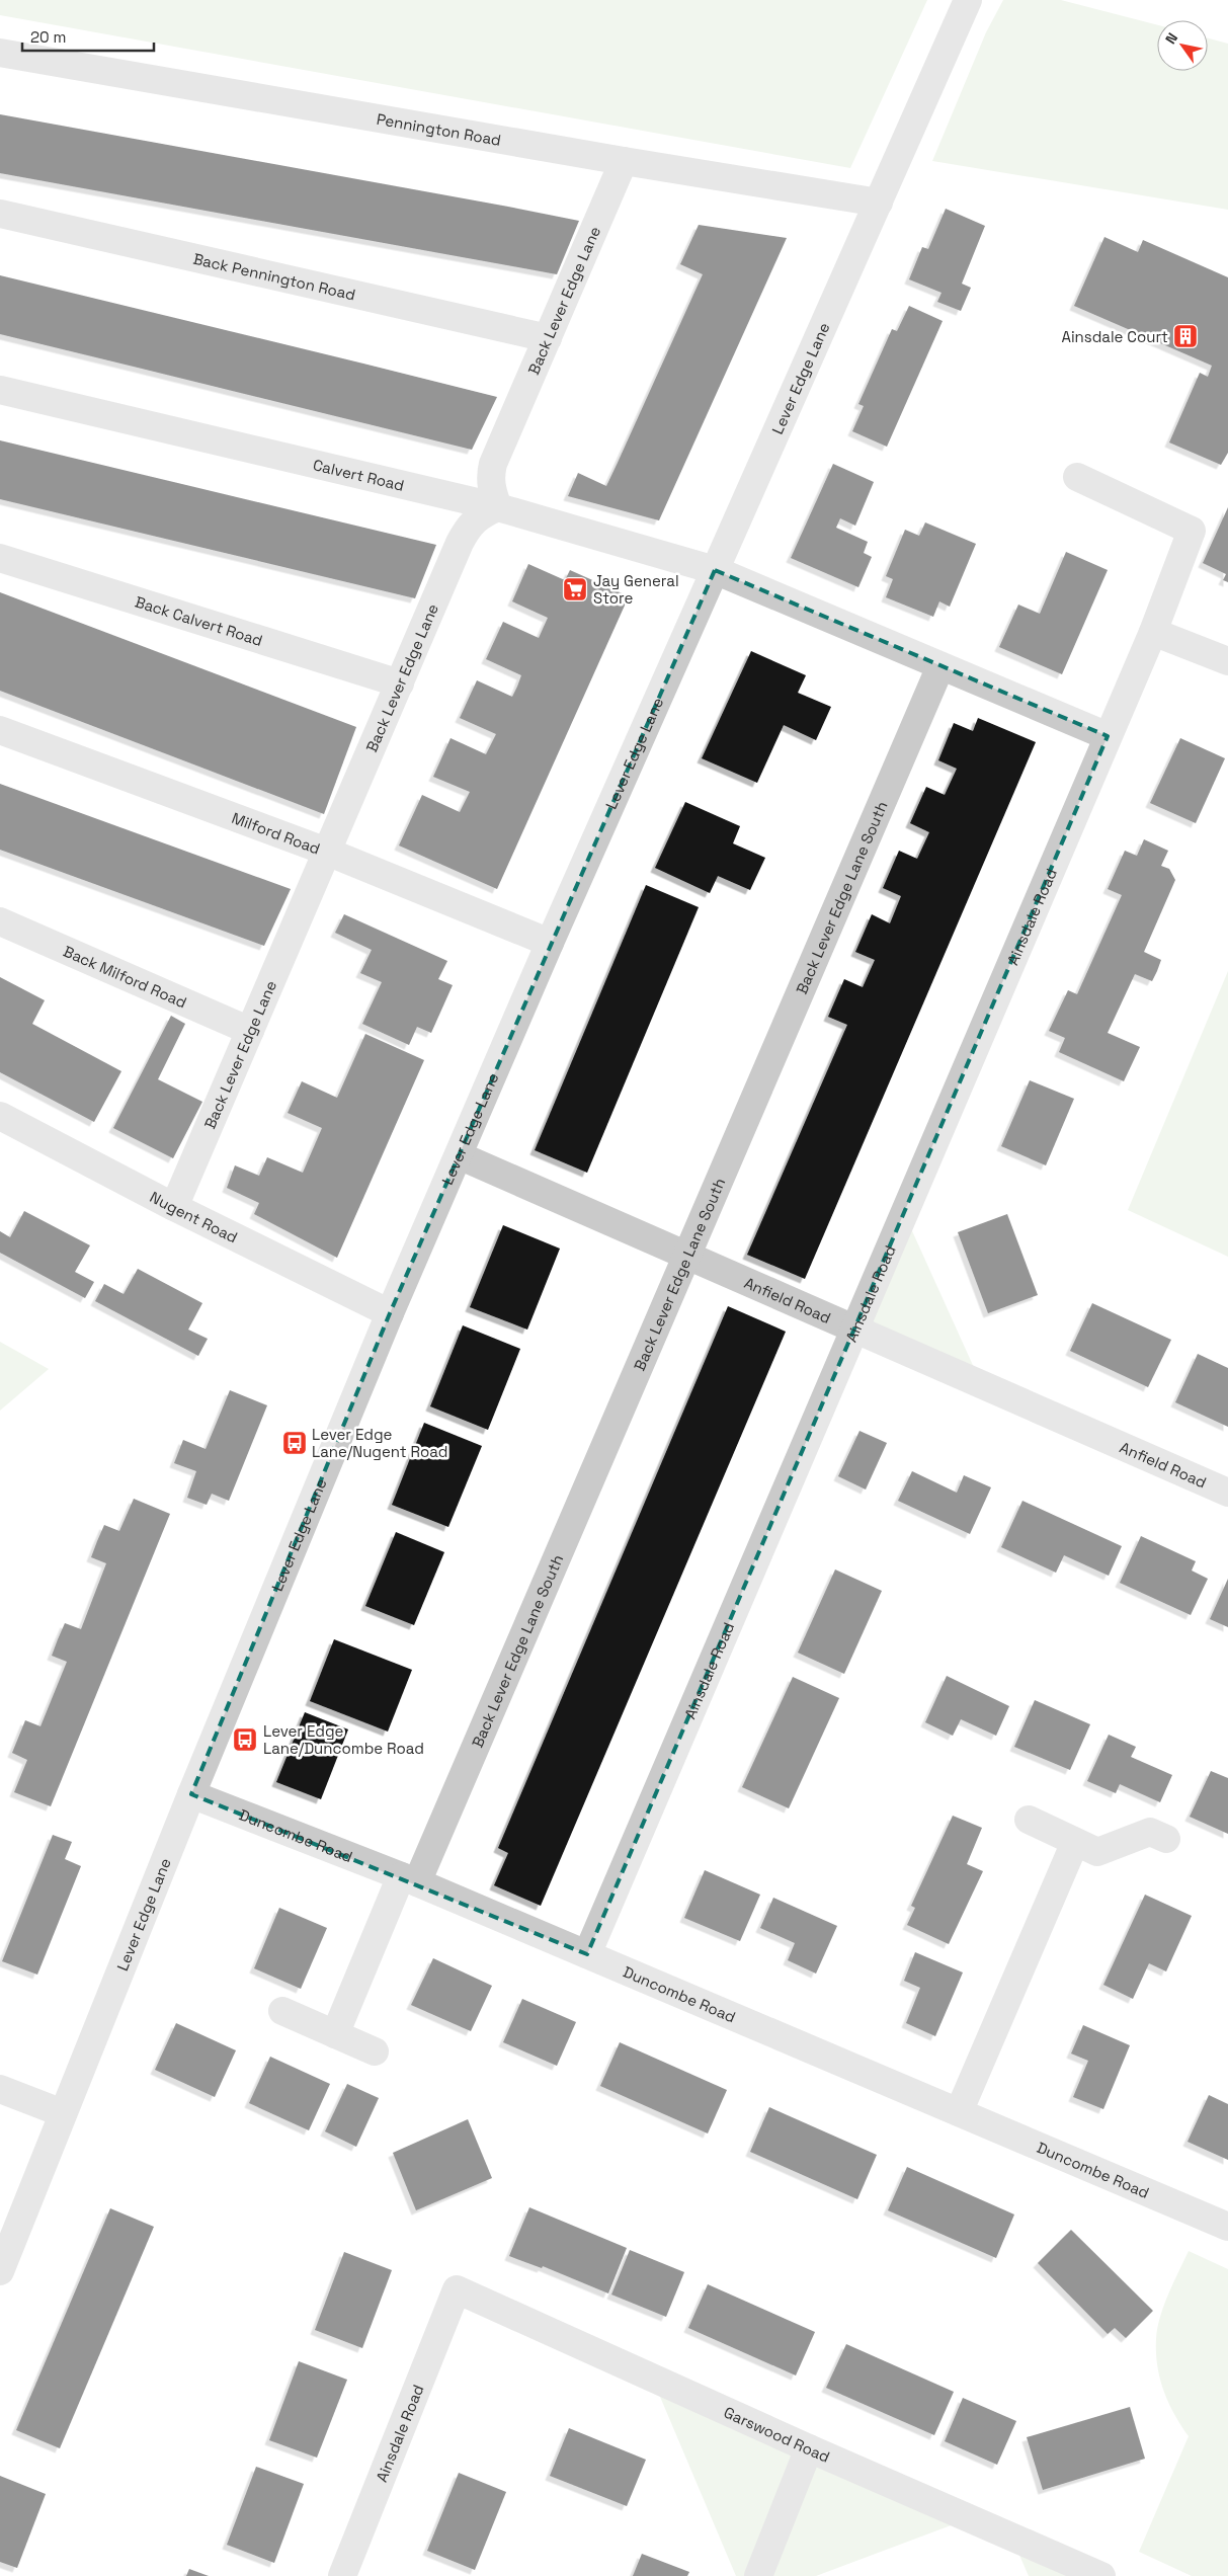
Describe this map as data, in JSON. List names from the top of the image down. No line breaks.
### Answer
{"streets":{"street":["Pennington Road","Back Pennington Road","Back Lever Edge Lane","Lever Edge Lane","Calvert Road","Back Calvert Road","Milford Road","Back Lever Edge Lane South","Ainsdale Road","Back Milford Road","Nugent Road","Anfield Road","Duncombe Road","Garswood Road"]},"crossings":[["Pennington Road","Back Lever Edge Lane"],["Pennington Road","Lever Edge Lane"],["Back Pennington Road","Back Lever Edge Lane"],["Back Lever Edge Lane","Calvert Road"],["Back Lever Edge Lane","Back Calvert Road"],["Back Lever Edge Lane","Milford Road"],["Back Lever Edge Lane","Back Milford Road"],["Back Lever Edge Lane","Nugent Road"],["Lever Edge Lane","Calvert Road"],["Lever Edge Lane","Milford Road"],["Lever Edge Lane","Nugent Road"],["Lever Edge Lane","Anfield Road"],["Lever Edge Lane","Duncombe Road"],["Calvert Road","Back Lever Edge Lane South"],["Calvert Road","Ainsdale Road"],["Back Lever Edge Lane South","Anfield Road"],["Back Lever Edge Lane South","Duncombe Road"],["Ainsdale Road","Anfield Road"],["Ainsdale Road","Duncombe Road"],["Ainsdale Road","Garswood Road"]],"places":{"building":["Ainsdale Court"],"supermarket":["Jay General Store"],"bus stop":["Lever Edge Lane/Nugent Road","Lever Edge Lane/Duncombe Road"]},"scale_bar":"20 m","north":"top left"}
